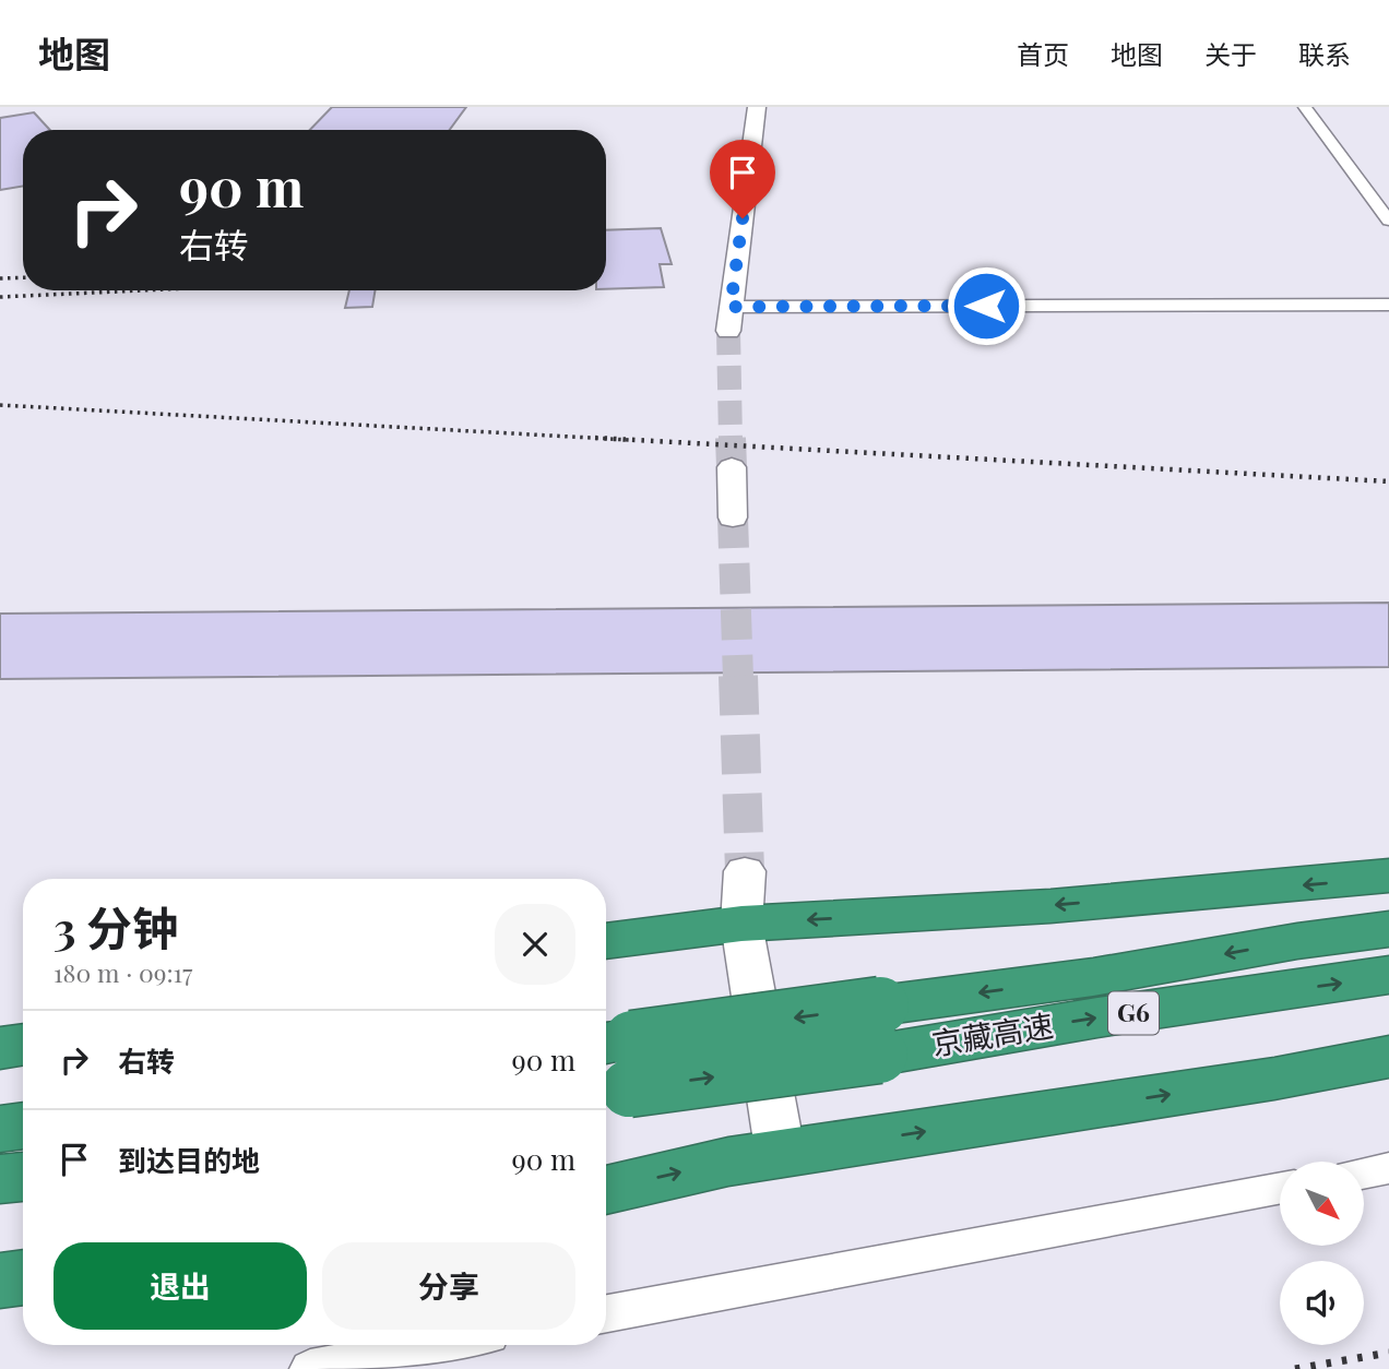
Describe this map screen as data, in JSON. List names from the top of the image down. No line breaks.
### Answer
{"streets":{"highway":["G6","京藏高速"]},"north":"bottom right","page":{"header":"地图","nav":["首页","地图","关于","联系"],"turn":["90 m","右转"],"heading":["3 分钟","180 m · 09:17"],"list":[{"name":"右转","value":"90 m"},{"name":"到达目的地","value":"90 m"}],"buttons":["退出","分享"]}}
